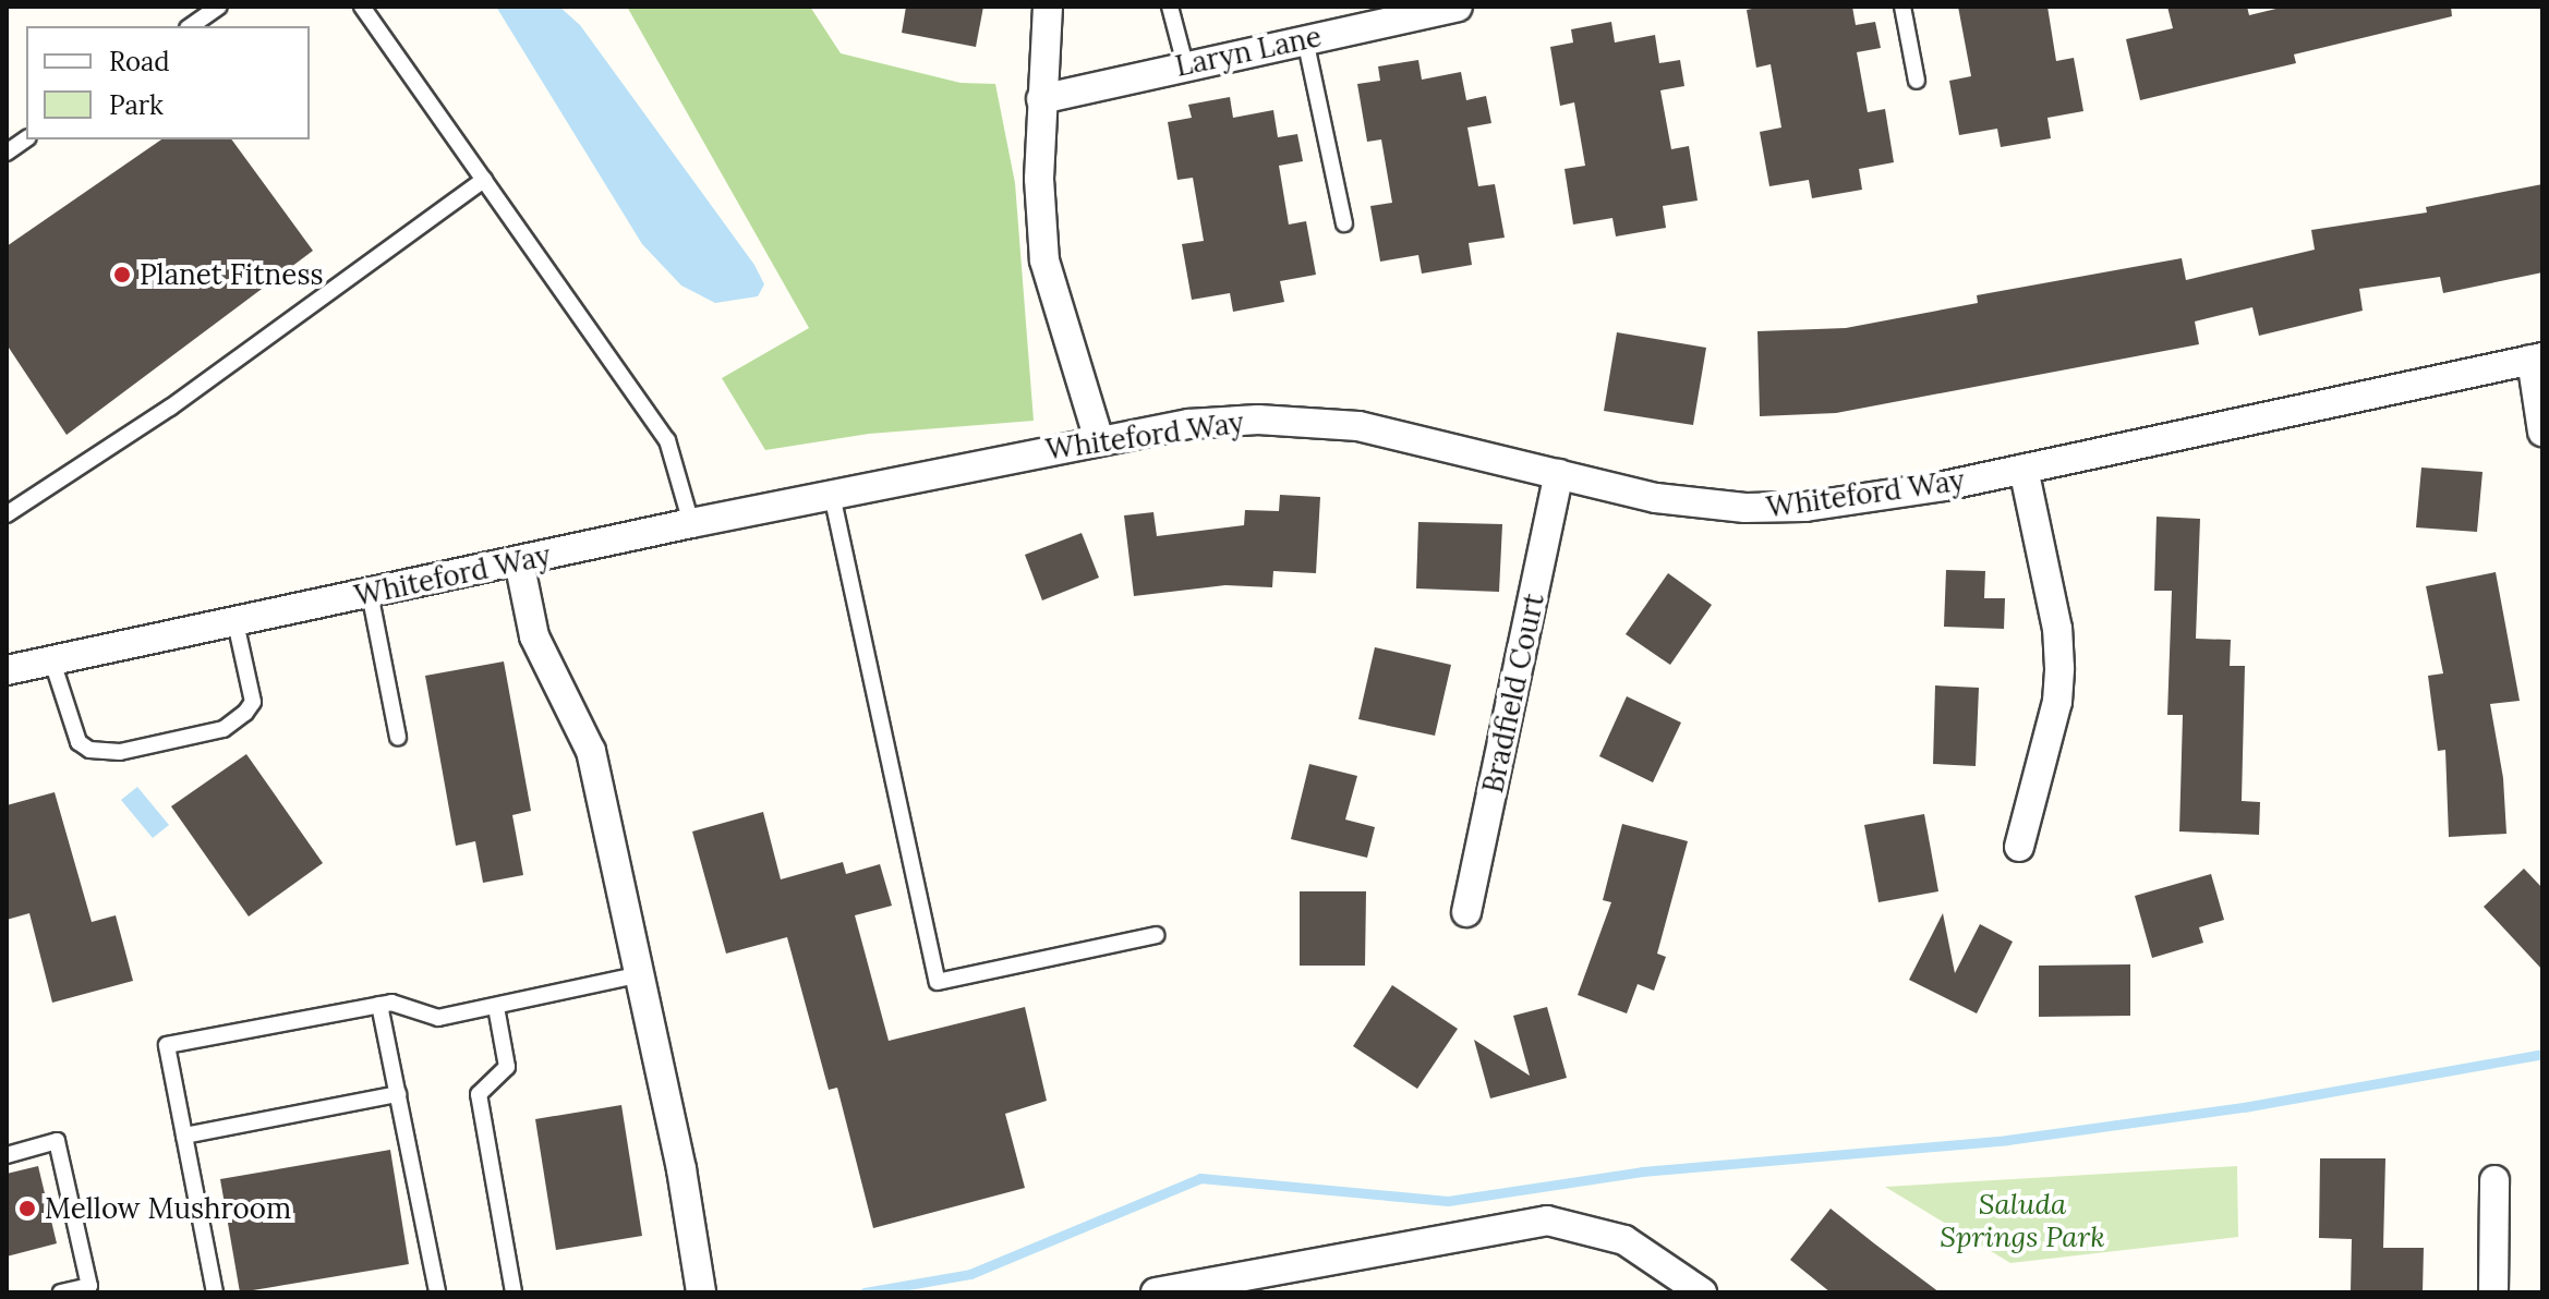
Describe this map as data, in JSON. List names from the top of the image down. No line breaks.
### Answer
{"streets":{"street":["Laryn Lane","Whiteford Way","Bradfield Court"]},"crossings":[["Whiteford Way","Bradfield Court"]],"parks":["Saluda Springs Park"],"places":["Planet Fitness","Mellow Mushroom"],"legend":["Road","Park"]}
